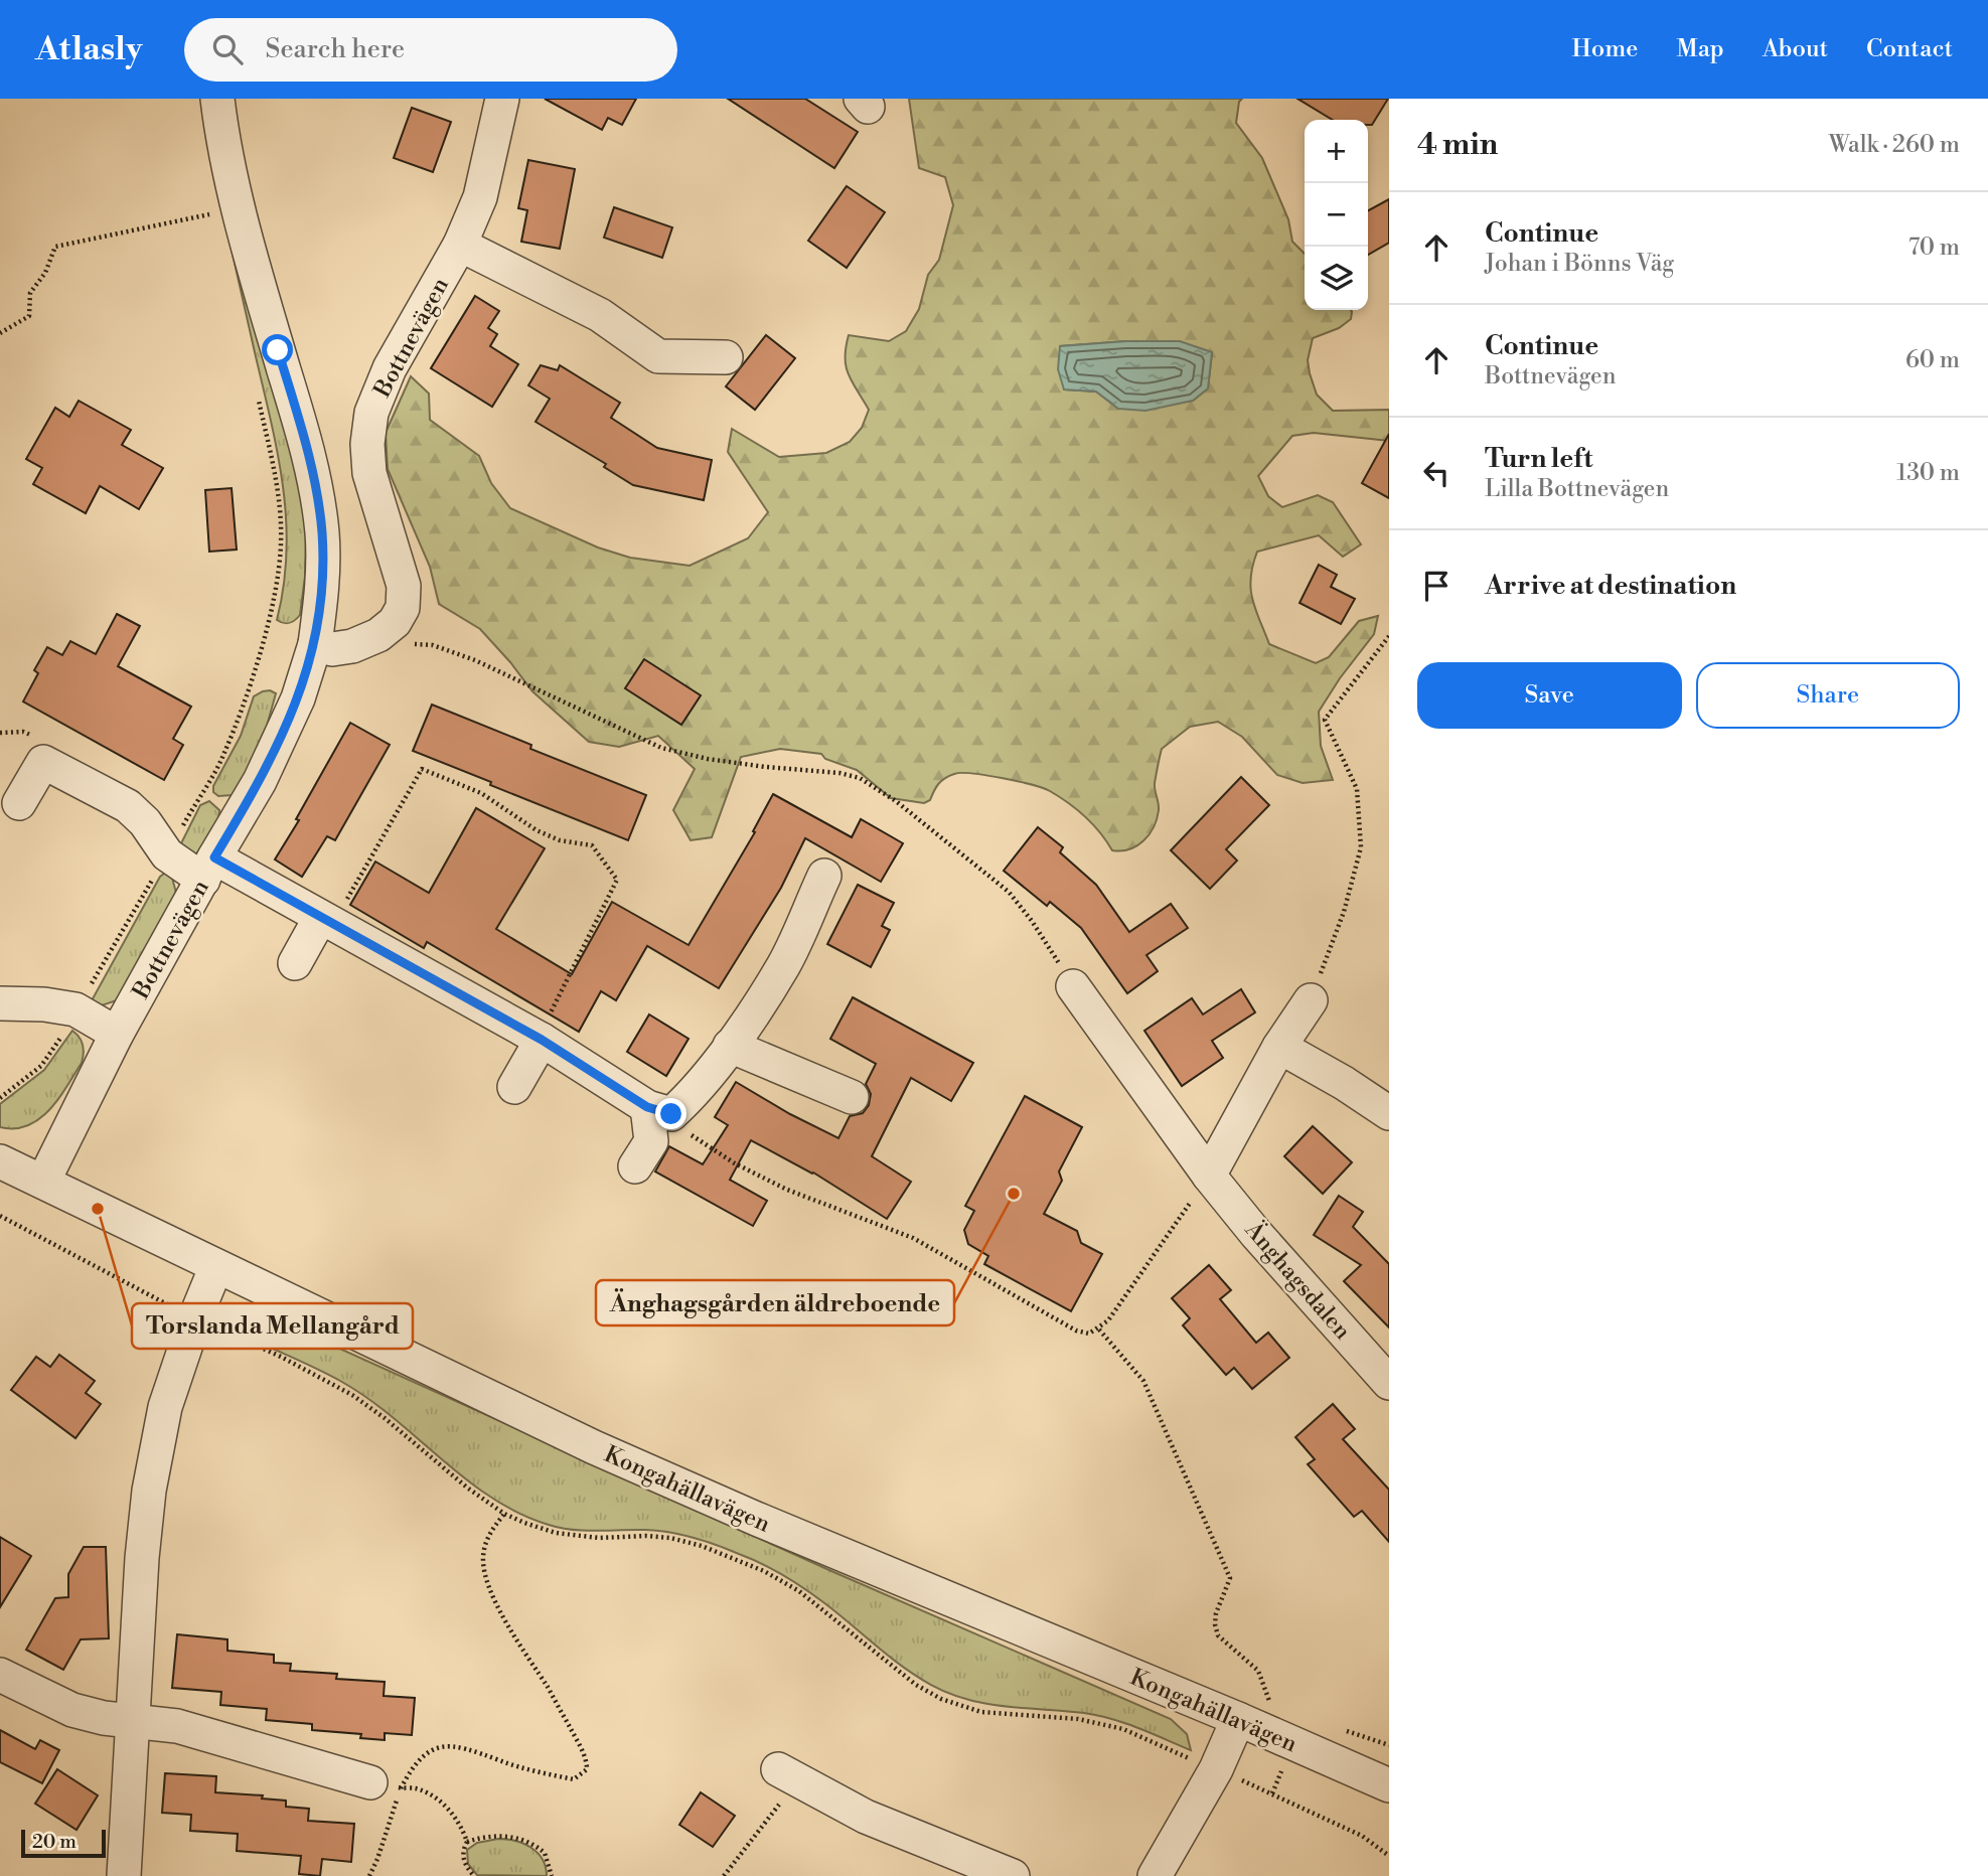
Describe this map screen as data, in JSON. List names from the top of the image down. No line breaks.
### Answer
{"streets":{"street":["Bottnevägen","Änghagsdalen","Kongahällavägen"]},"crossings":[["Bottnevägen","Kongahällavägen"]],"places":["Änghagsgården äldreboende","Torslanda Mellangård"],"scale_bar":"20 m","page":{"header":"Atlasly","search":"Search here","nav":["Home","Map","About","Contact"],"heading":["4 min","Walk · 260 m"],"map_buttons":["+","−"],"list":[["Continue","Johan i Bönns Väg","70 m"],["Continue","Bottnevägen","60 m"],["Turn left","Lilla Bottnevägen","130 m"],"Arrive at destination"],"buttons":["Save","Share"],"scale":"20 m"}}
